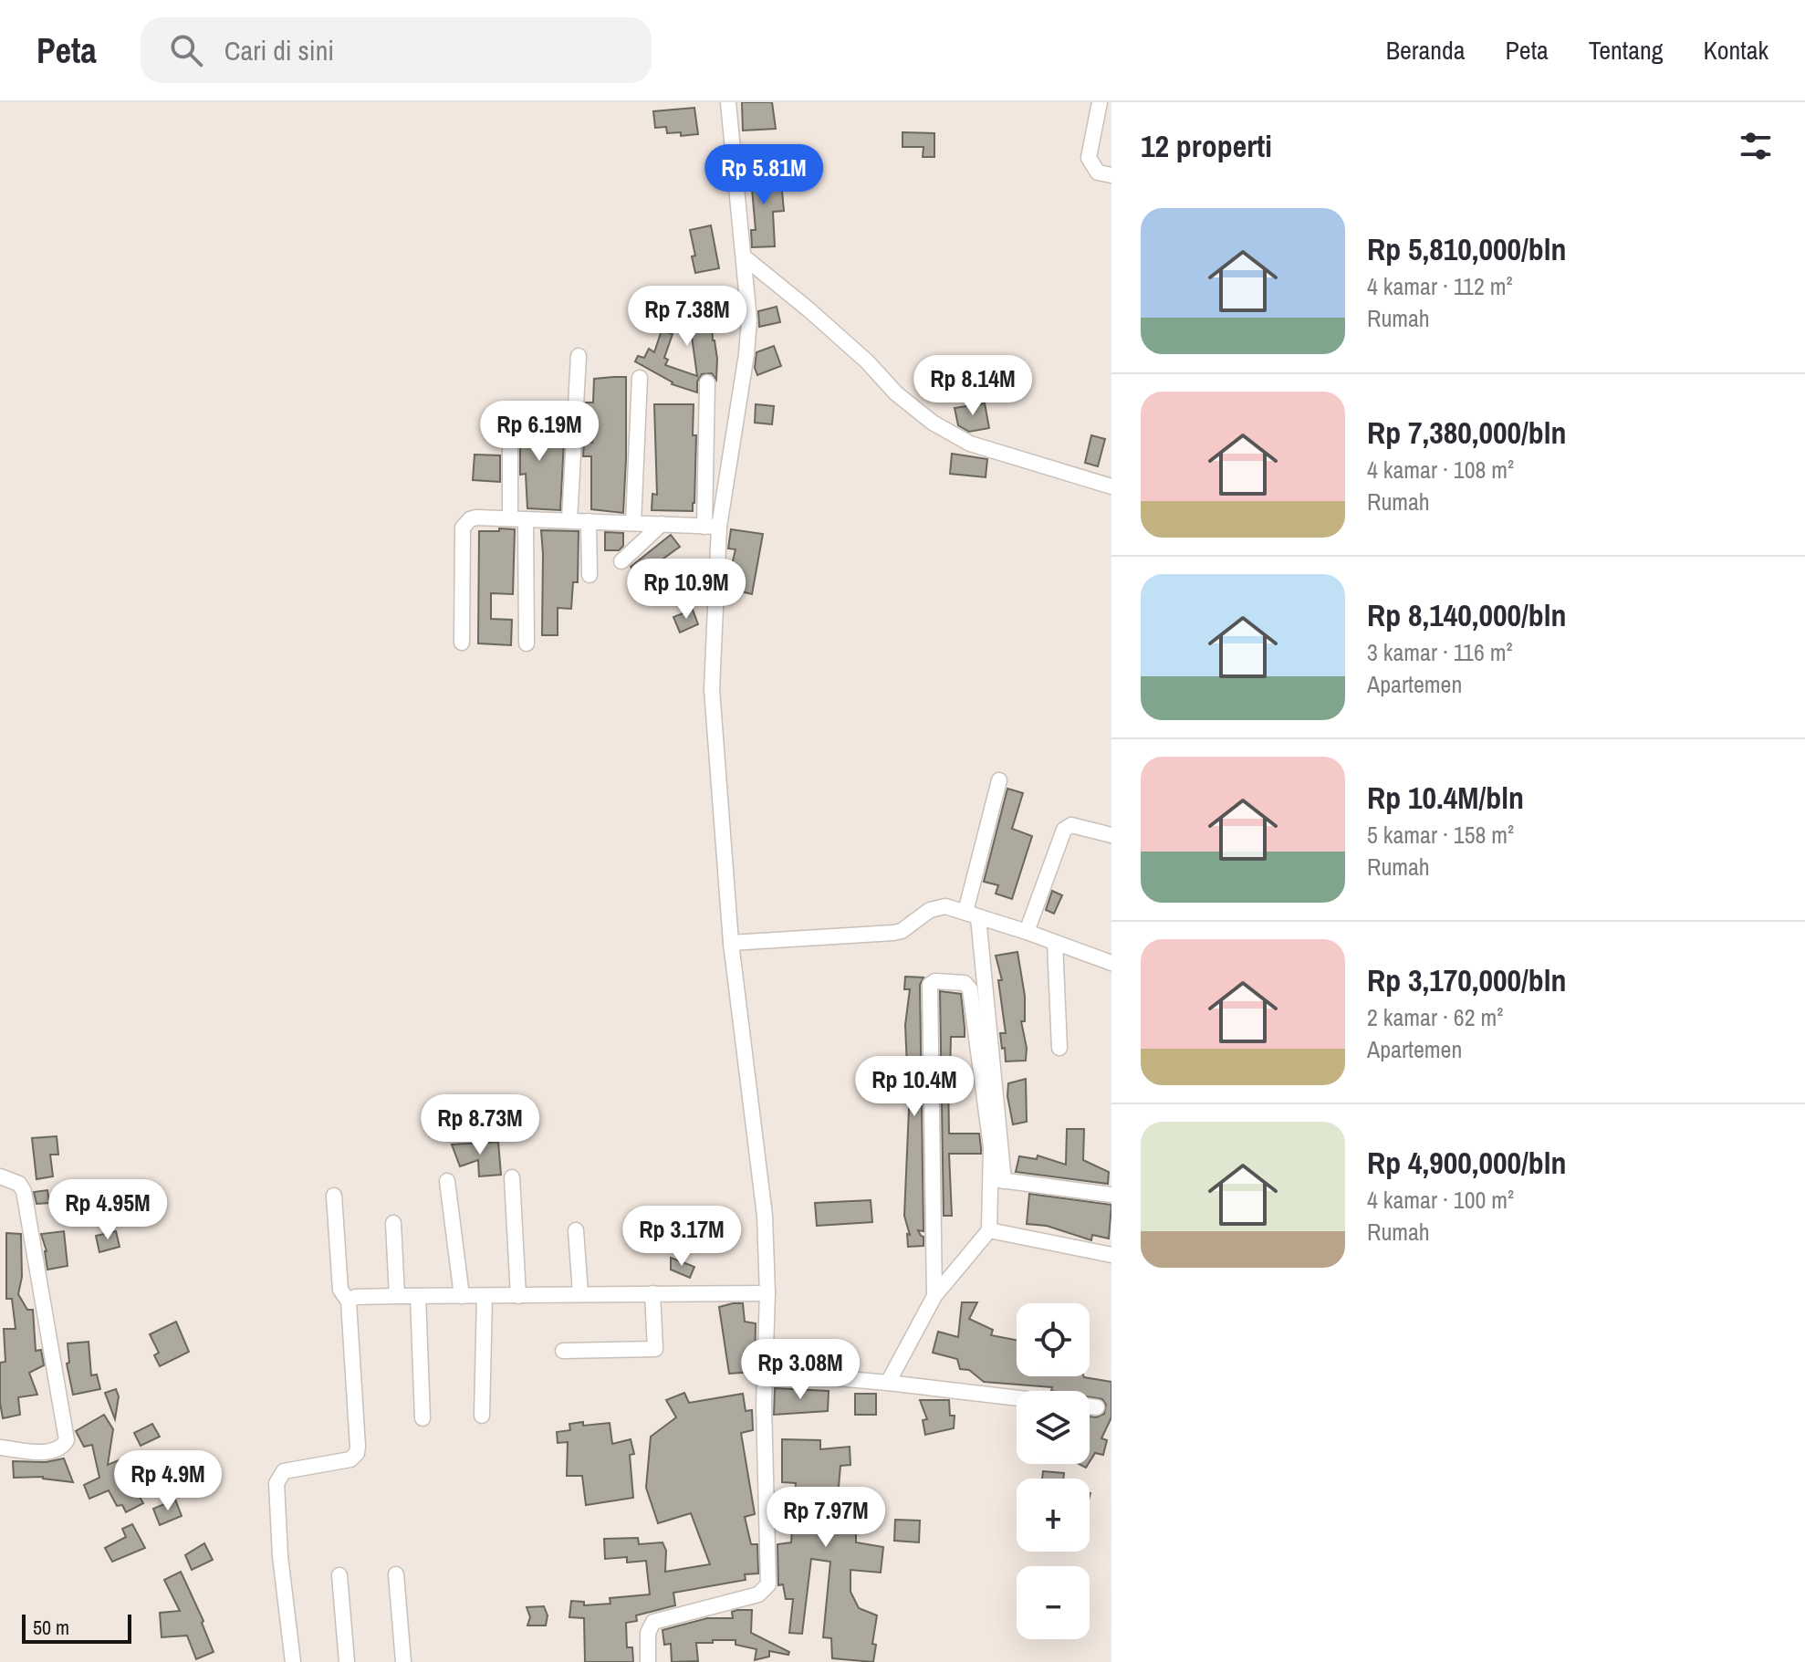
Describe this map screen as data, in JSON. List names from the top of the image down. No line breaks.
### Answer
{"scale_bar":"50 m","page":{"header":"Peta","search":"Cari di sini","nav":["Beranda","Peta","Tentang","Kontak"],"heading":"12 properti","price":["Rp 5.81M","Rp 7.38M","Rp 8.14M","Rp 6.19M","Rp 10.9M","Rp 10.4M","Rp 8.73M","Rp 4.95M","Rp 3.17M","Rp 3.08M","Rp 4.9M","Rp 7.97M"],"list":[{"name":"Rp 5,810,000/bln","note":"4 kamar · 112 m² · Rumah"},{"name":"Rp 7,380,000/bln","note":"4 kamar · 108 m² · Rumah"},{"name":"Rp 8,140,000/bln","note":"3 kamar · 116 m² · Apartemen"},{"name":"Rp 10.4M/bln","note":"5 kamar · 158 m² · Rumah"},{"name":"Rp 3,170,000/bln","note":"2 kamar · 62 m² · Apartemen"},{"name":"Rp 4,900,000/bln","note":"4 kamar · 100 m² · Rumah"}],"map_buttons":["+","−"],"scale":"50 m"}}
